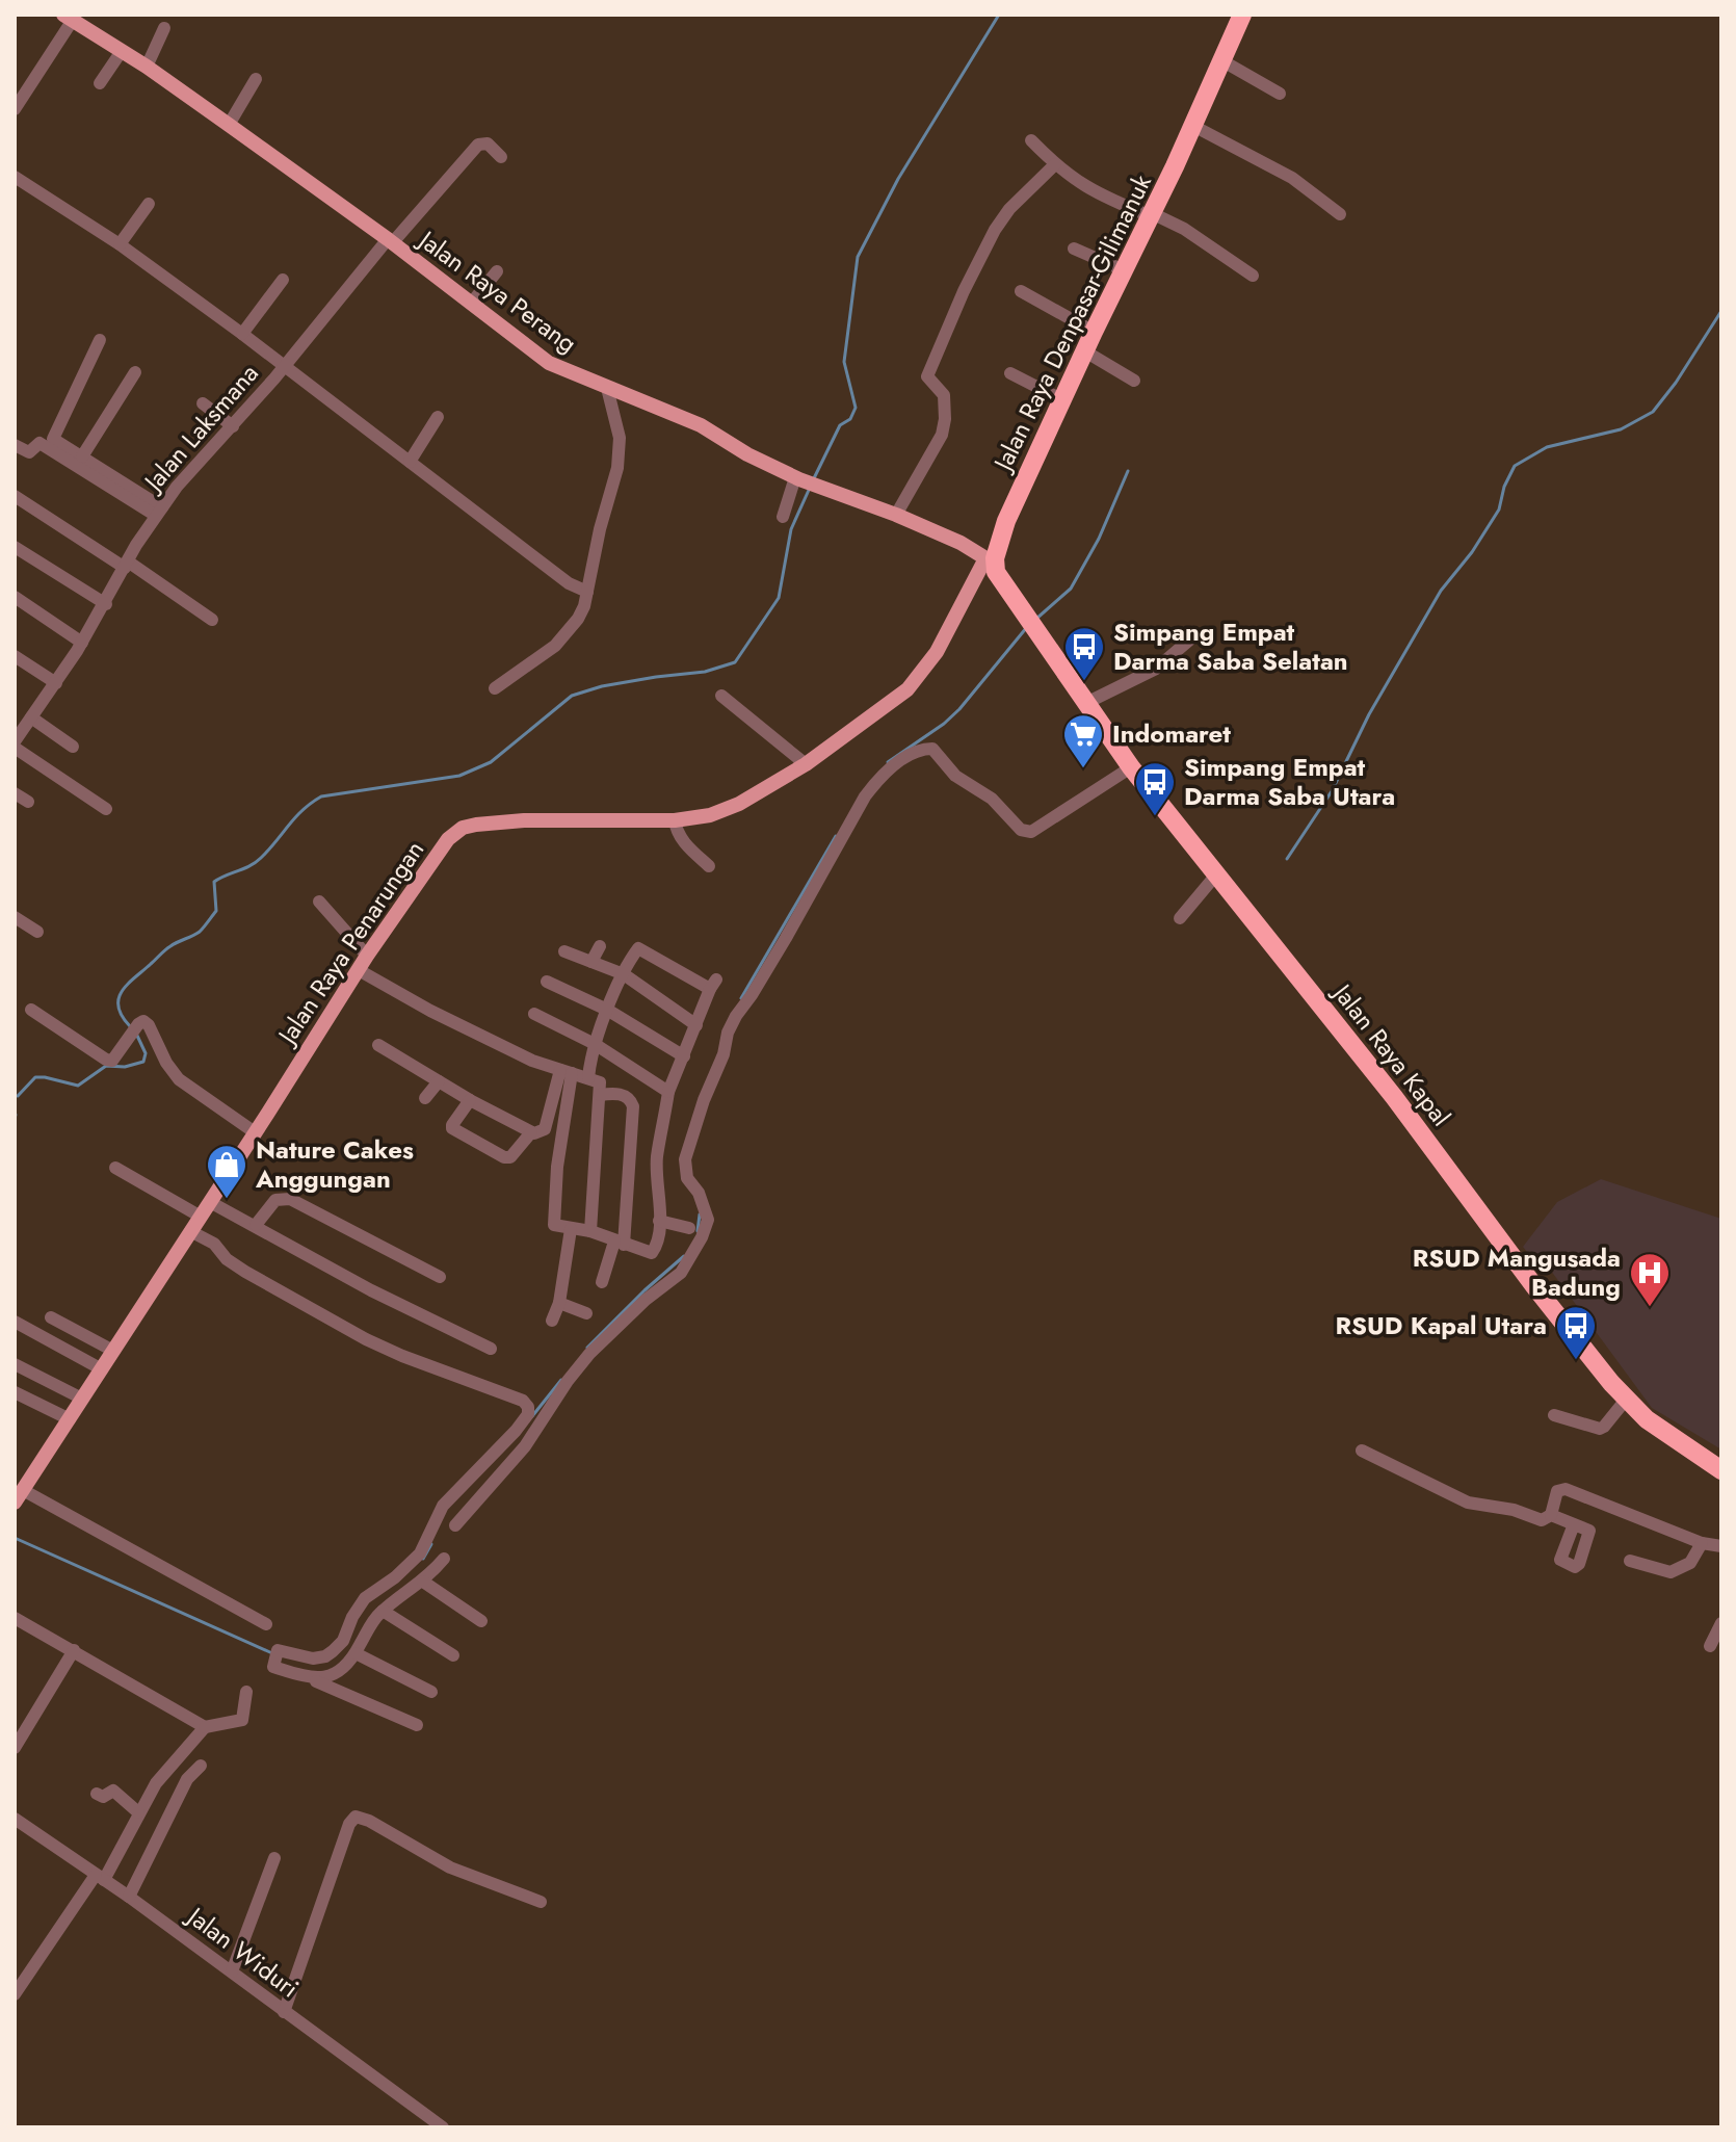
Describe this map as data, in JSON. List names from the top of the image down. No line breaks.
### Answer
{"streets":{"highway":["Jalan Raya Denpasar-Gilimanuk","Jalan Raya Kapal"],"main road":["Jalan Raya Perang","Jalan Raya Penarungan"],"street":["Jalan Laksmana","Jalan Widuri"]},"crossings":[["Jalan Raya Perang","Jalan Raya Denpasar-Gilimanuk"],["Jalan Raya Perang","Jalan Laksmana"],["Jalan Raya Perang","Jalan Raya Penarungan"],["Jalan Raya Perang","Jalan Raya Kapal"],["Jalan Raya Denpasar-Gilimanuk","Jalan Raya Penarungan"],["Jalan Raya Denpasar-Gilimanuk","Jalan Raya Kapal"],["Jalan Raya Penarungan","Jalan Raya Kapal"]],"places":{"bus stop":["Simpang Empat Darma Saba Selatan","Simpang Empat Darma Saba Utara","RSUD Kapal Utara"],"supermarket":["Indomaret"],"shop":["Nature Cakes Anggungan"],"hospital":["RSUD Mangusada Badung"]}}
